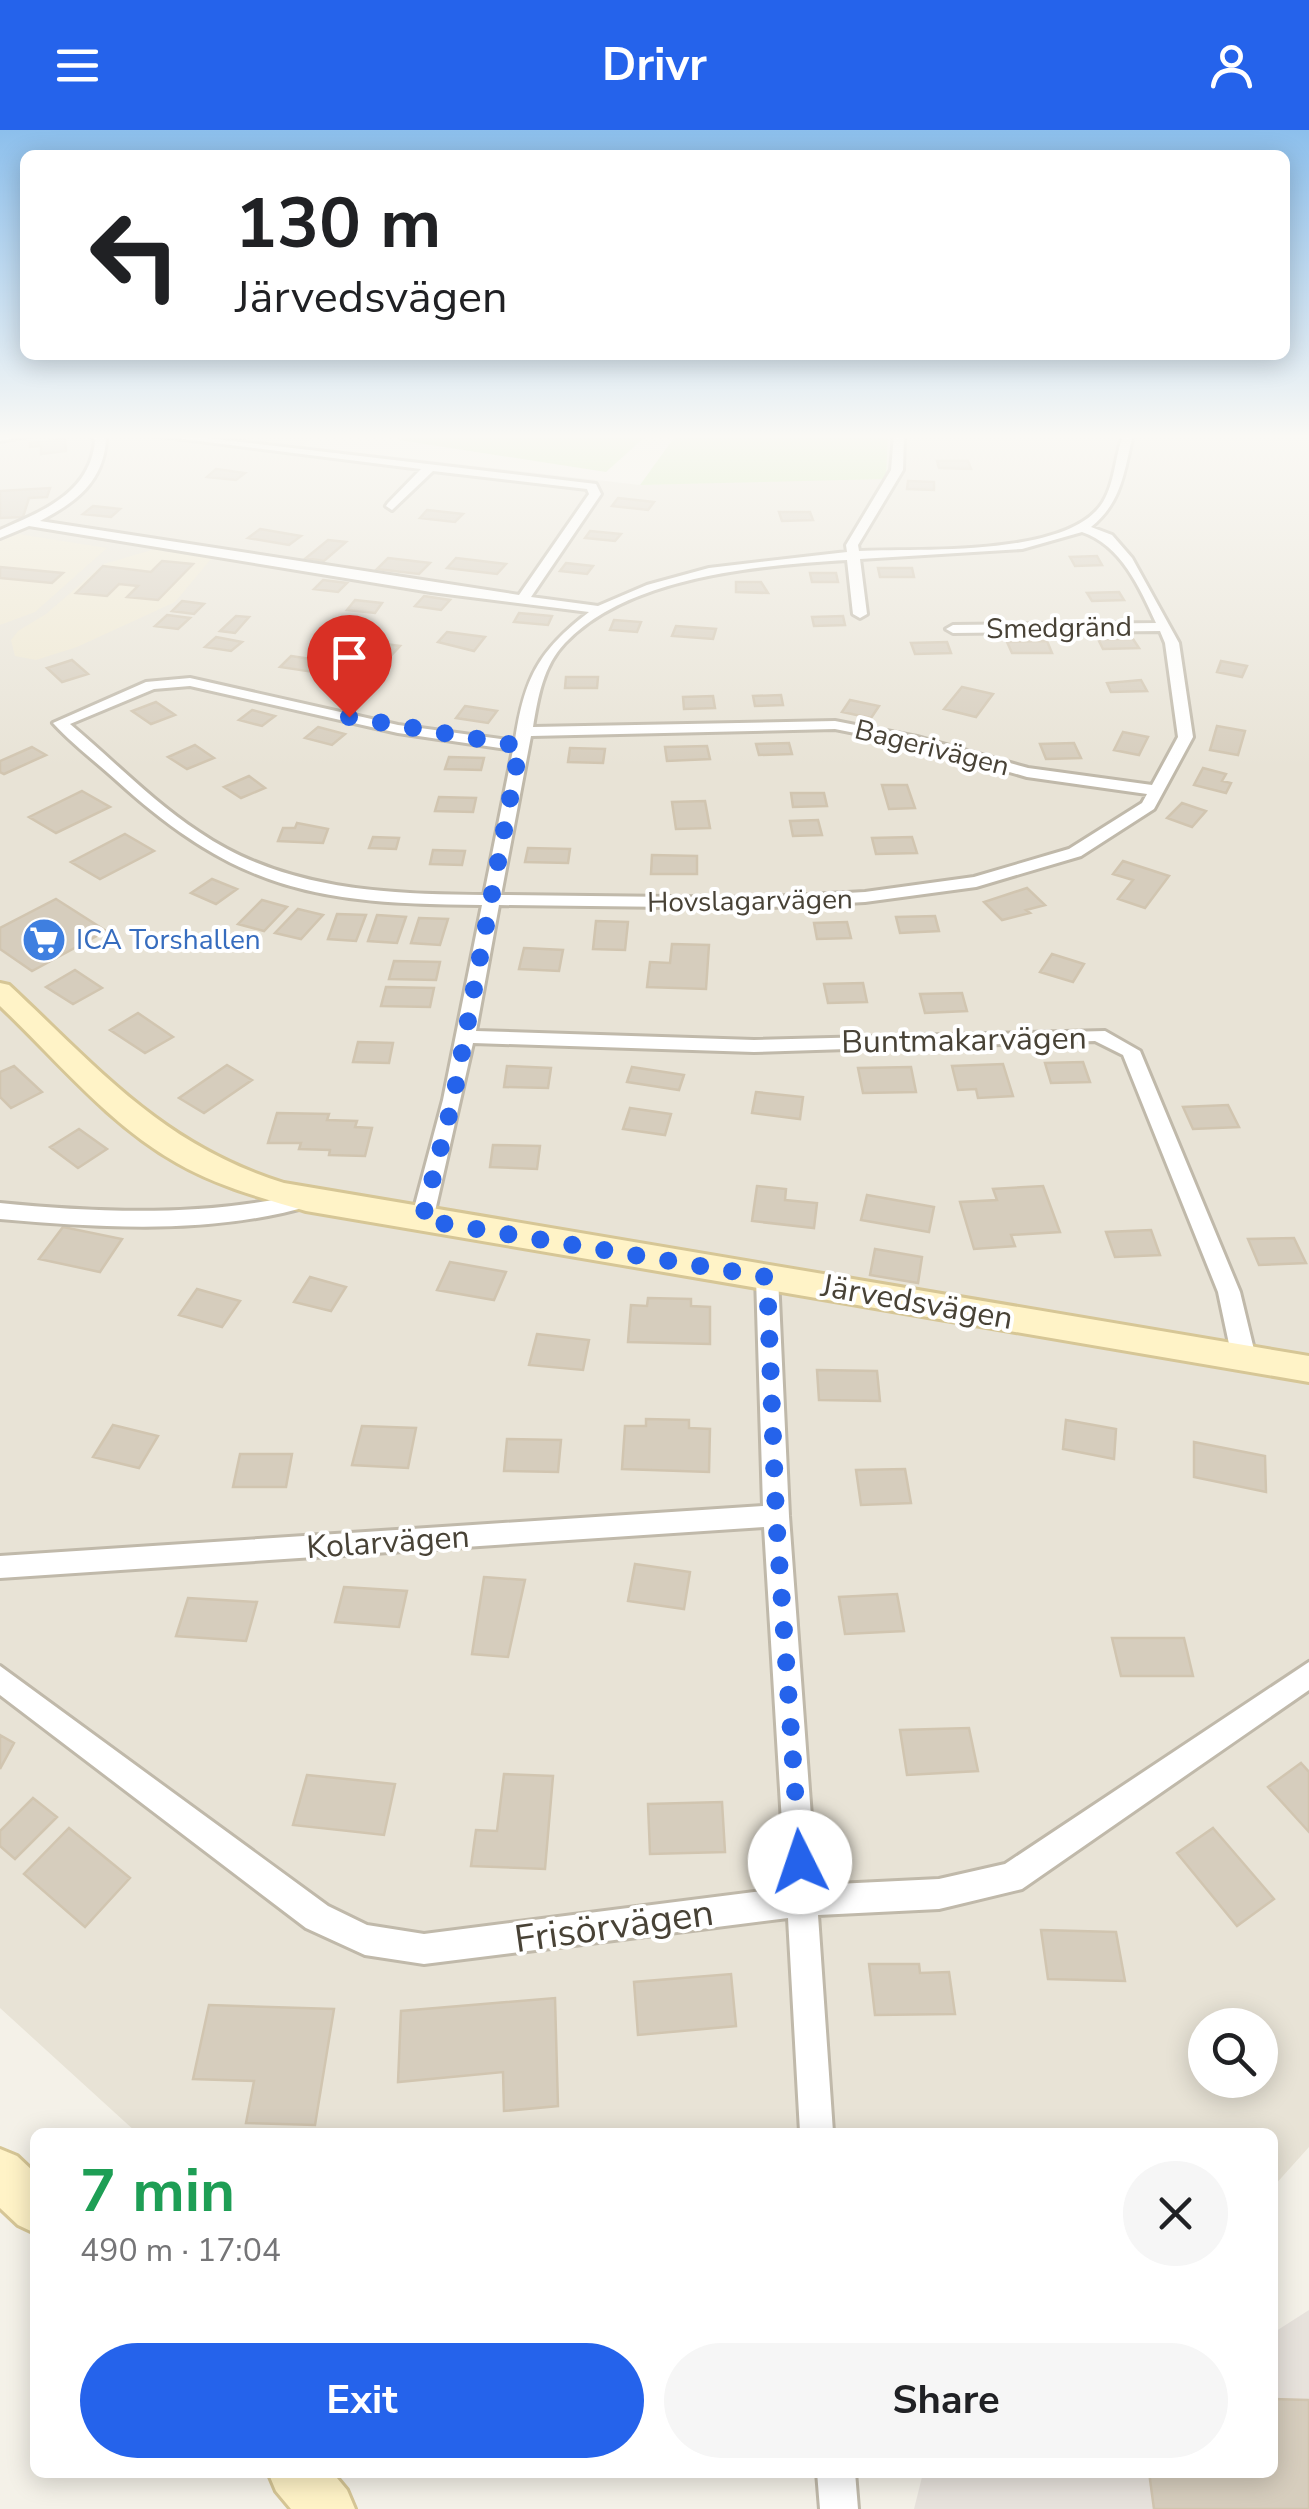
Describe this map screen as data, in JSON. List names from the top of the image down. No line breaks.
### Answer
{"streets":{"street":["Smedgränd","Bagerivägen","Hovslagarvägen","Buntmakarvägen","Järvedsvägen","Kolarvägen","Frisörvägen"]},"crossings":[["Smedgränd","Hovslagarvägen"],["Bagerivägen","Hovslagarvägen"],["Buntmakarvägen","Järvedsvägen"]],"places":{"supermarket":["ICA Torshallen"]},"page":{"header":"Drivr","turn":["130 m","Järvedsvägen"],"heading":["7 min","490 m · 17:04"],"buttons":["Exit","Share"]}}
